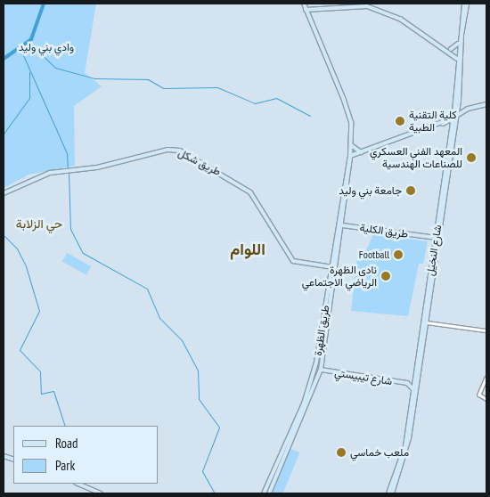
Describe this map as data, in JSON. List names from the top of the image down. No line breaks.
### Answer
{"streets":{"main road":["طريق شكل","طريق الكلية","شارع النخيل","طريق الظهرة","شارع تيبيستي"]},"crossings":[["طريق شكل","طريق الظهرة"],["طريق الكلية","طريق الظهرة"],["طريق الظهرة","شارع تيبيستي"]],"districts":["حي الزلابة","اللوام"],"parks":["وادي بني وليد"],"places":["كلية التقنية الطبية","المعهد الفني العسكري للصناعات الهندسية","جامعة بني وليد","Football","نادي الظهرة الرياضي الاجتماعي","ملعب خماسي"],"legend":["Road","Park"]}
